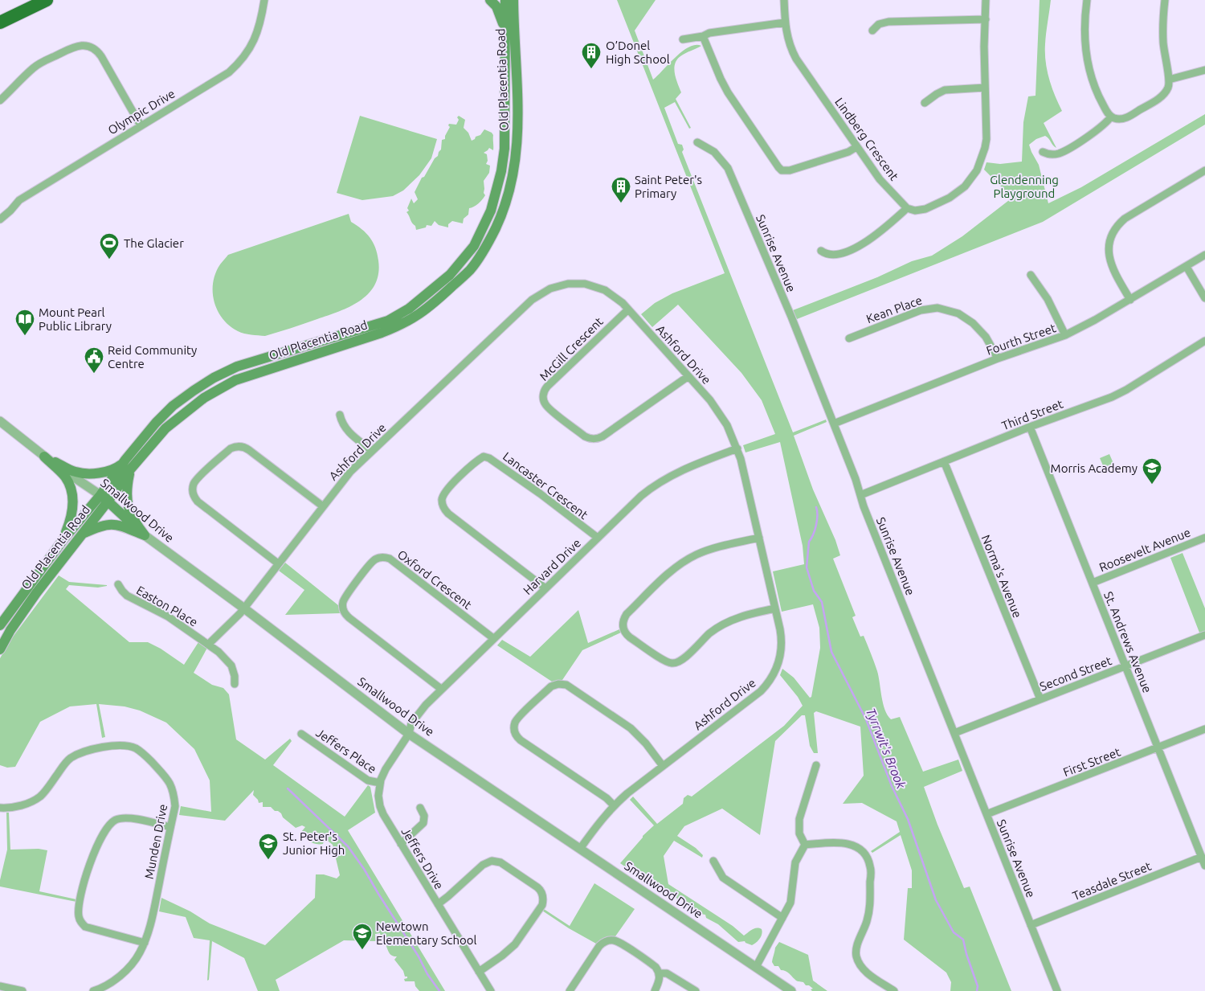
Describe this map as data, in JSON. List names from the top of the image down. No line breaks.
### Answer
{"streets":{"main road":["Old Placentia Road","Smallwood Drive"],"street":["Olympic Drive","Lindberg Crescent","Sunrise Avenue","Kean Place","Fourth Street","McGill Crescent","Ashford Drive","Third Street","Lancaster Crescent","Roosevelt Avenue","Harvard Drive","Norma's Avenue","Oxford Crescent","Easton Place","St. Andrews Avenue","Second Street","Jeffers Place","First Street","Munden Drive","Jeffers Drive","Teasdale Street"]},"crossings":[["Old Placentia Road","Smallwood Drive"],["Sunrise Avenue","Fourth Street"],["Sunrise Avenue","Third Street"],["Sunrise Avenue","Second Street"],["Sunrise Avenue","First Street"],["Sunrise Avenue","Teasdale Street"],["Kean Place","Fourth Street"],["McGill Crescent","Ashford Drive"],["Ashford Drive","Smallwood Drive"],["Ashford Drive","Harvard Drive"],["Third Street","Norma's Avenue"],["Third Street","St. Andrews Avenue"],["Lancaster Crescent","Harvard Drive"],["Smallwood Drive","Harvard Drive"],["Smallwood Drive","Jeffers Drive"],["Roosevelt Avenue","St. Andrews Avenue"],["Harvard Drive","Oxford Crescent"],["Harvard Drive","Jeffers Drive"],["Norma's Avenue","Second Street"],["St. Andrews Avenue","Second Street"],["St. Andrews Avenue","First Street"],["St. Andrews Avenue","Teasdale Street"],["Jeffers Place","Jeffers Drive"]],"water":["Tyrrwit's Brook"],"parks":["Glendenning Playground"],"places":{"building":["O’Donel High School","Saint Peter's Primary"],"sports":["The Glacier"],"library":["Mount Pearl Public Library"],"public building":["Reid Community Centre"],"school or university":["Morris Academy","St. Peter's Junior High","Newtown Elementary School"]}}
